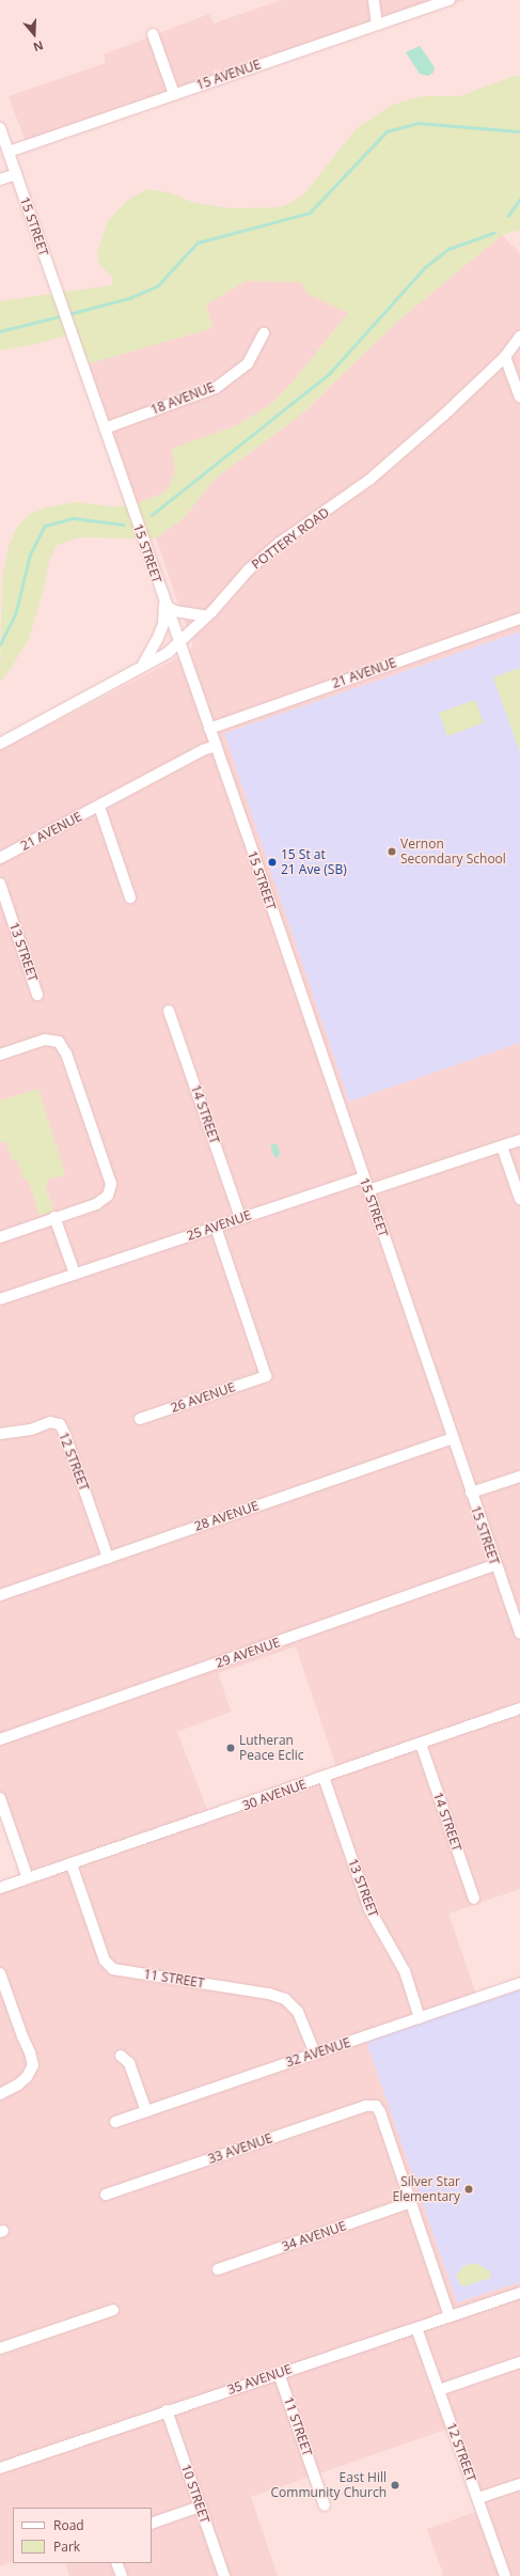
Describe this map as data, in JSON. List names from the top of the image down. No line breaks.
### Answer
{"streets":{"street":["15 AVENUE","15 STREET","18 AVENUE","POTTERY ROAD","21 AVENUE","13 STREET","14 STREET","25 AVENUE","26 AVENUE","12 STREET","28 AVENUE","29 AVENUE","30 AVENUE","11 STREET","32 AVENUE","33 AVENUE","34 AVENUE","35 AVENUE","10 STREET"]},"crossings":[["15 AVENUE","15 STREET"],["15 STREET","18 AVENUE"],["15 STREET","POTTERY ROAD"],["15 STREET","21 AVENUE"],["15 STREET","25 AVENUE"],["15 STREET","28 AVENUE"],["15 STREET","29 AVENUE"],["13 STREET","30 AVENUE"],["13 STREET","32 AVENUE"],["14 STREET","25 AVENUE"],["14 STREET","30 AVENUE"],["25 AVENUE","26 AVENUE"],["12 STREET","28 AVENUE"],["12 STREET","35 AVENUE"],["30 AVENUE","11 STREET"],["11 STREET","32 AVENUE"],["11 STREET","35 AVENUE"],["33 AVENUE","34 AVENUE"],["35 AVENUE","10 STREET"]],"places":["Vernon Secondary School","15 St at 21 Ave (SB)","Lutheran Peace Eclic","Silver Star Elementary","East Hill Community Church"],"legend":["Road","Park"],"north":"bottom"}
